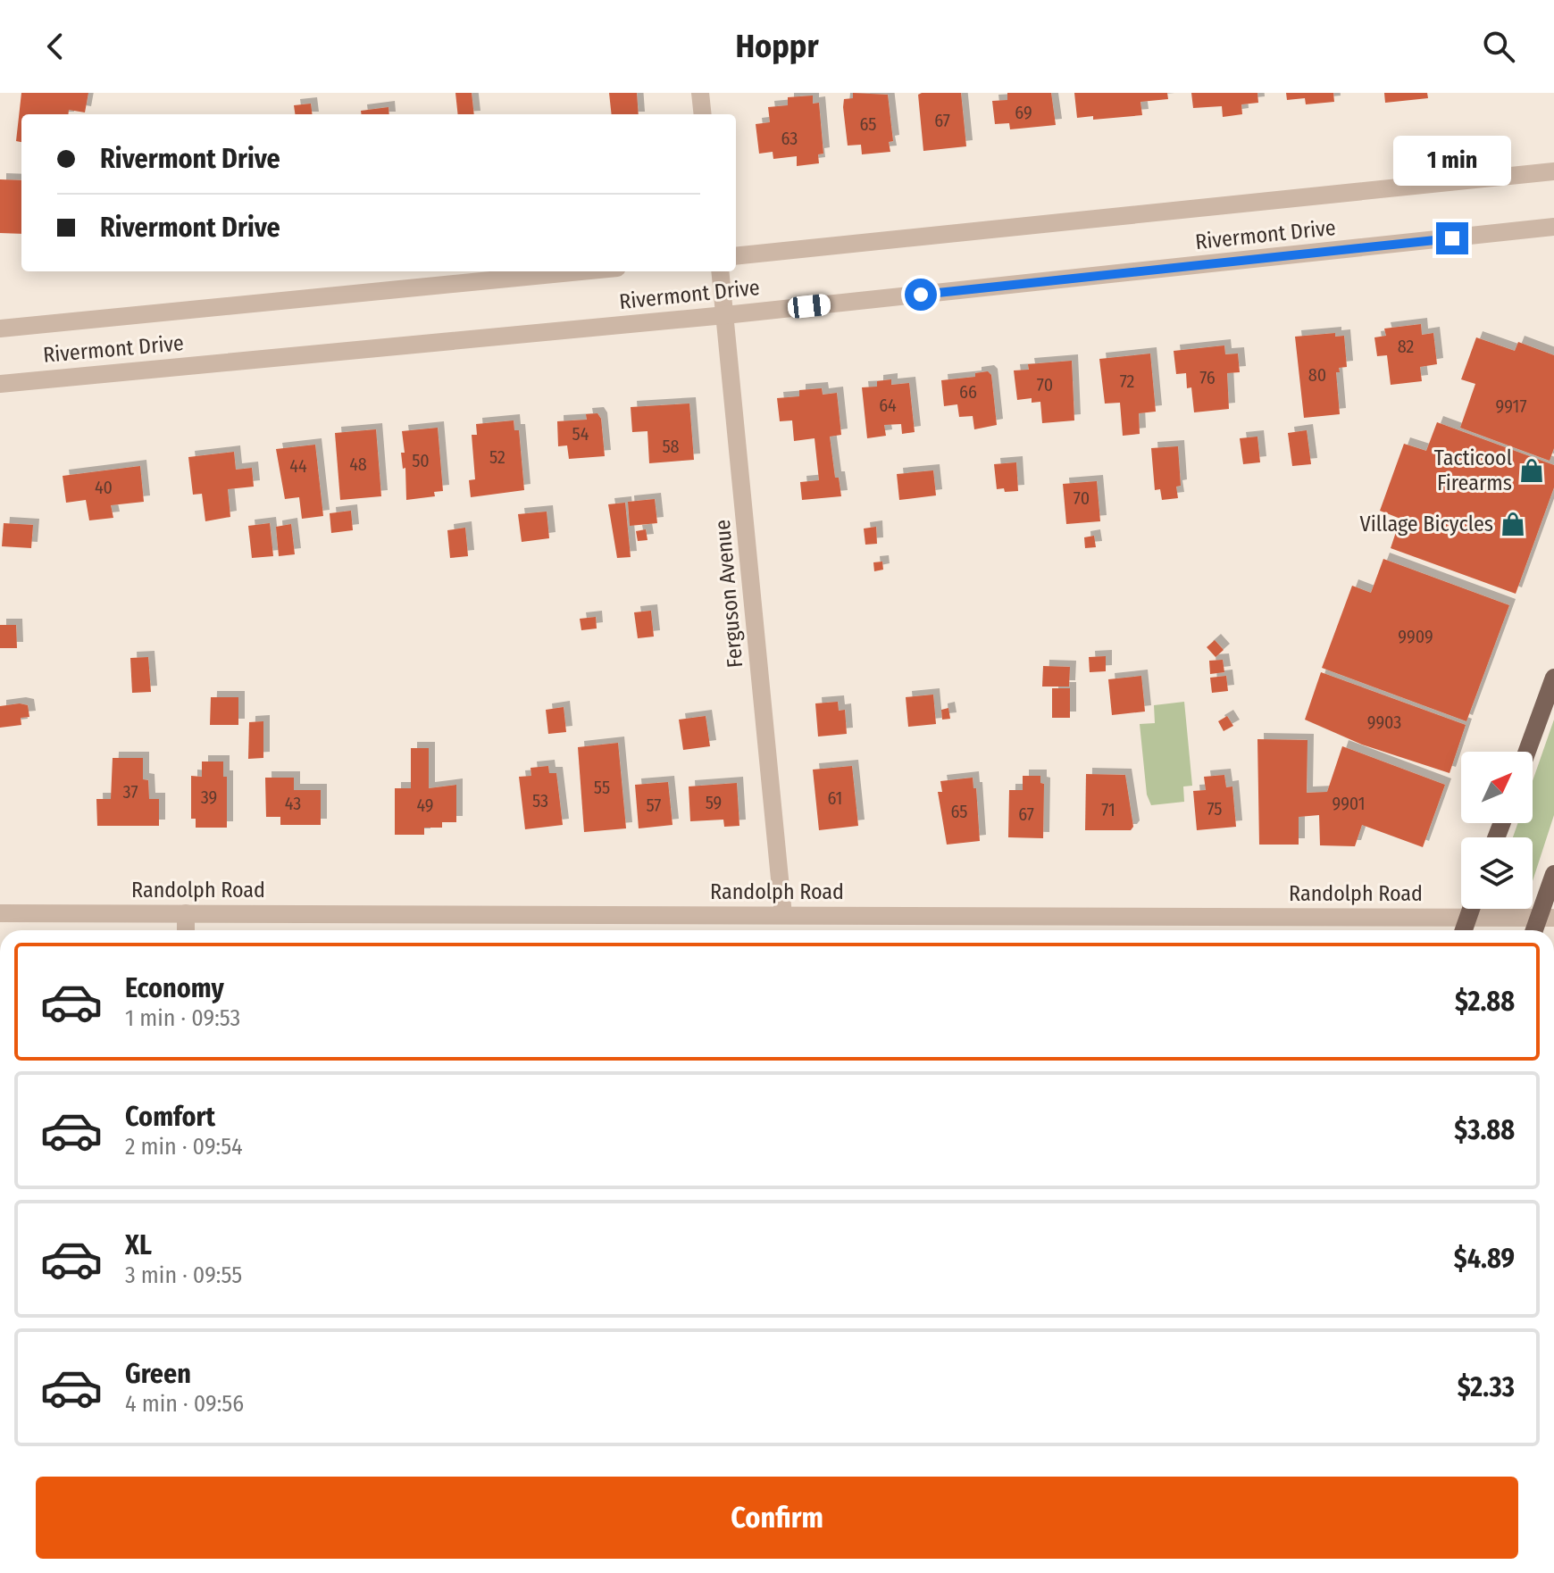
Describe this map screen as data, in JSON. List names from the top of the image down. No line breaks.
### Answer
{"streets":{"street":["Rivermont Drive","Ferguson Avenue","Randolph Road"]},"crossings":[["Rivermont Drive","Ferguson Avenue"],["Ferguson Avenue","Randolph Road"]],"places":{"shop":["Tacticool Firearms","Village Bicycles"]},"house_numbers":["69","67","65","63","82","80","76","72","70","66","64","9917","54","58","52","50","48","44","40","70","9909","9903","55","37","39","61","53","59","43","9901","49","57","75","71","65","67"],"north":"top right","page":{"header":"Hoppr","banner":["Rivermont Drive","Rivermont Drive"],"bubble":"1 min","list":[{"name":"Economy","note":"1 min · 09:53","value":"$2.88"},{"name":"Comfort","note":"2 min · 09:54","value":"$3.88"},{"name":"XL","note":"3 min · 09:55","value":"$4.89"},{"name":"Green","note":"4 min · 09:56","value":"$2.33"}],"buttons":"Confirm"}}
